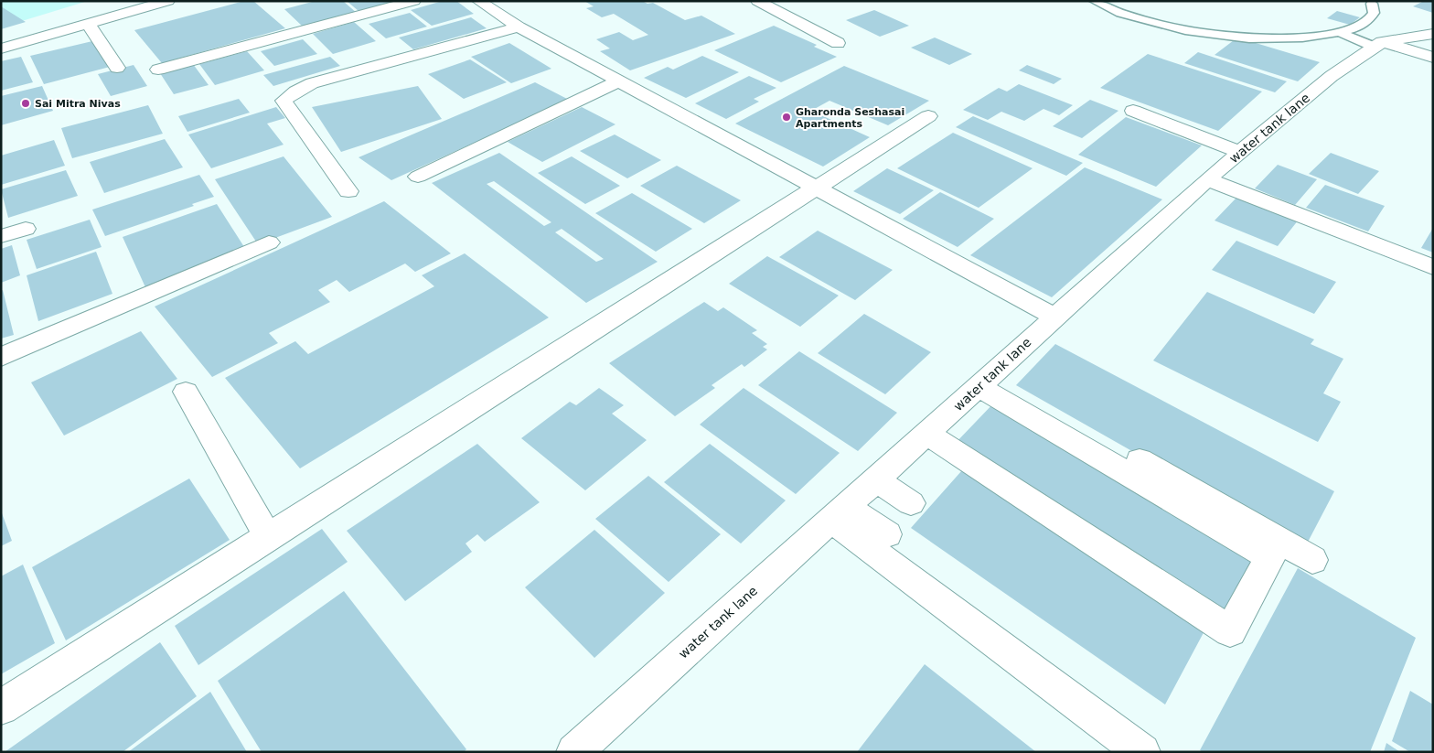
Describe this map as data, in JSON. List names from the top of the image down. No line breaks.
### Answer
{"streets":{"street":["water tank lane"]},"places":["Sai Mitra Nivas","Gharonda Seshasai Apartments"]}
